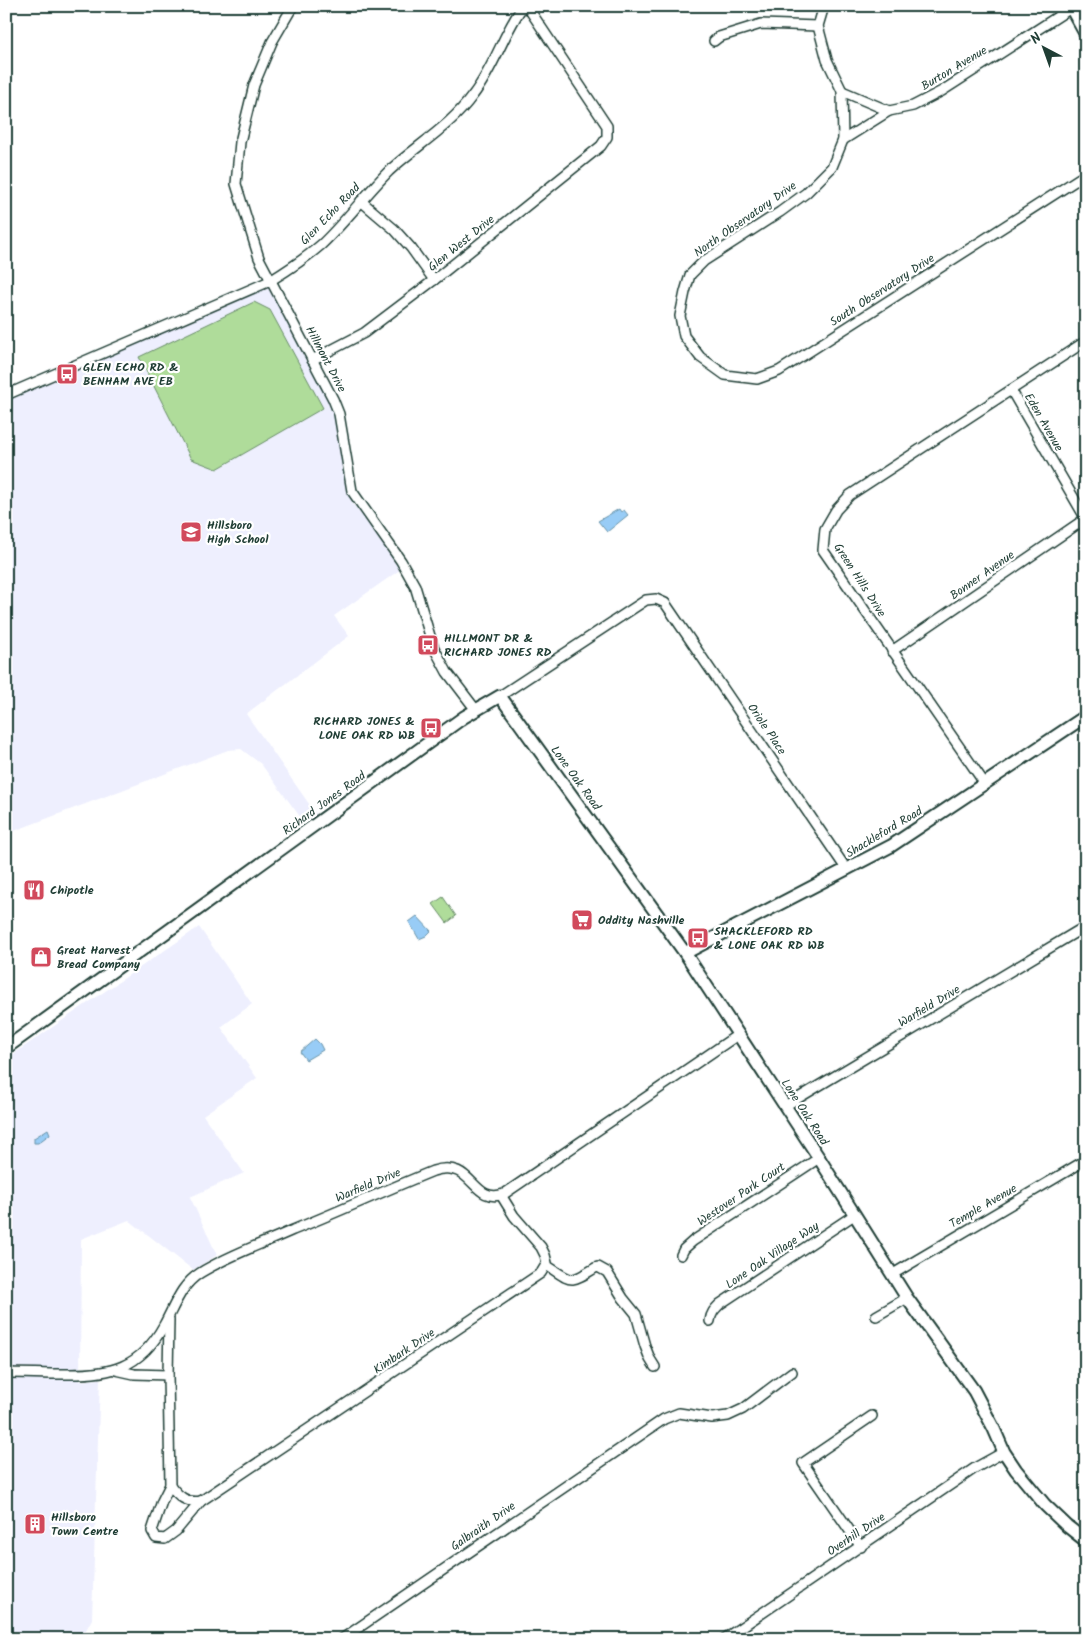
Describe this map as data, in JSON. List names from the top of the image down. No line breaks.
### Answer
{"streets":{"street":["Burton Avenue","Glen Echo Road","North Observatory Drive","Glen West Drive","South Observatory Drive","Hillmont Drive","Eden Avenue","Bonner Avenue","Green Hills Drive","Oriole Place","Lone Oak Road","Richard Jones Road","Shackleford Road","Warfield Drive","Westover Park Court","Temple Avenue","Lone Oak Village Way","Kimbark Drive","Galbraith Drive","Overhill Drive"]},"crossings":[["Glen Echo Road","Hillmont Drive"],["North Observatory Drive","South Observatory Drive"],["Glen West Drive","Hillmont Drive"],["Hillmont Drive","Richard Jones Road"],["Eden Avenue","Bonner Avenue"],["Eden Avenue","Green Hills Drive"],["Bonner Avenue","Green Hills Drive"],["Green Hills Drive","Shackleford Road"],["Oriole Place","Richard Jones Road"],["Oriole Place","Shackleford Road"],["Lone Oak Road","Richard Jones Road"],["Lone Oak Road","Shackleford Road"],["Lone Oak Road","Warfield Drive"],["Lone Oak Road","Westover Park Court"],["Lone Oak Road","Temple Avenue"],["Lone Oak Road","Lone Oak Village Way"],["Lone Oak Road","Overhill Drive"],["Warfield Drive","Kimbark Drive"]],"places":{"bus stop":["GLEN ECHO RD & BENHAM AVE EB","HILLMONT DR & RICHARD JONES RD","RICHARD JONES & LONE OAK RD WB","SHACKLEFORD RD & LONE OAK RD WB"],"school or university":["Hillsboro High School"],"restaurant":["Chipotle"],"supermarket":["Oddity Nashville"],"shop":["Great Harvest Bread Company"],"building":["Hillsboro Town Centre"]},"north":"top left"}
